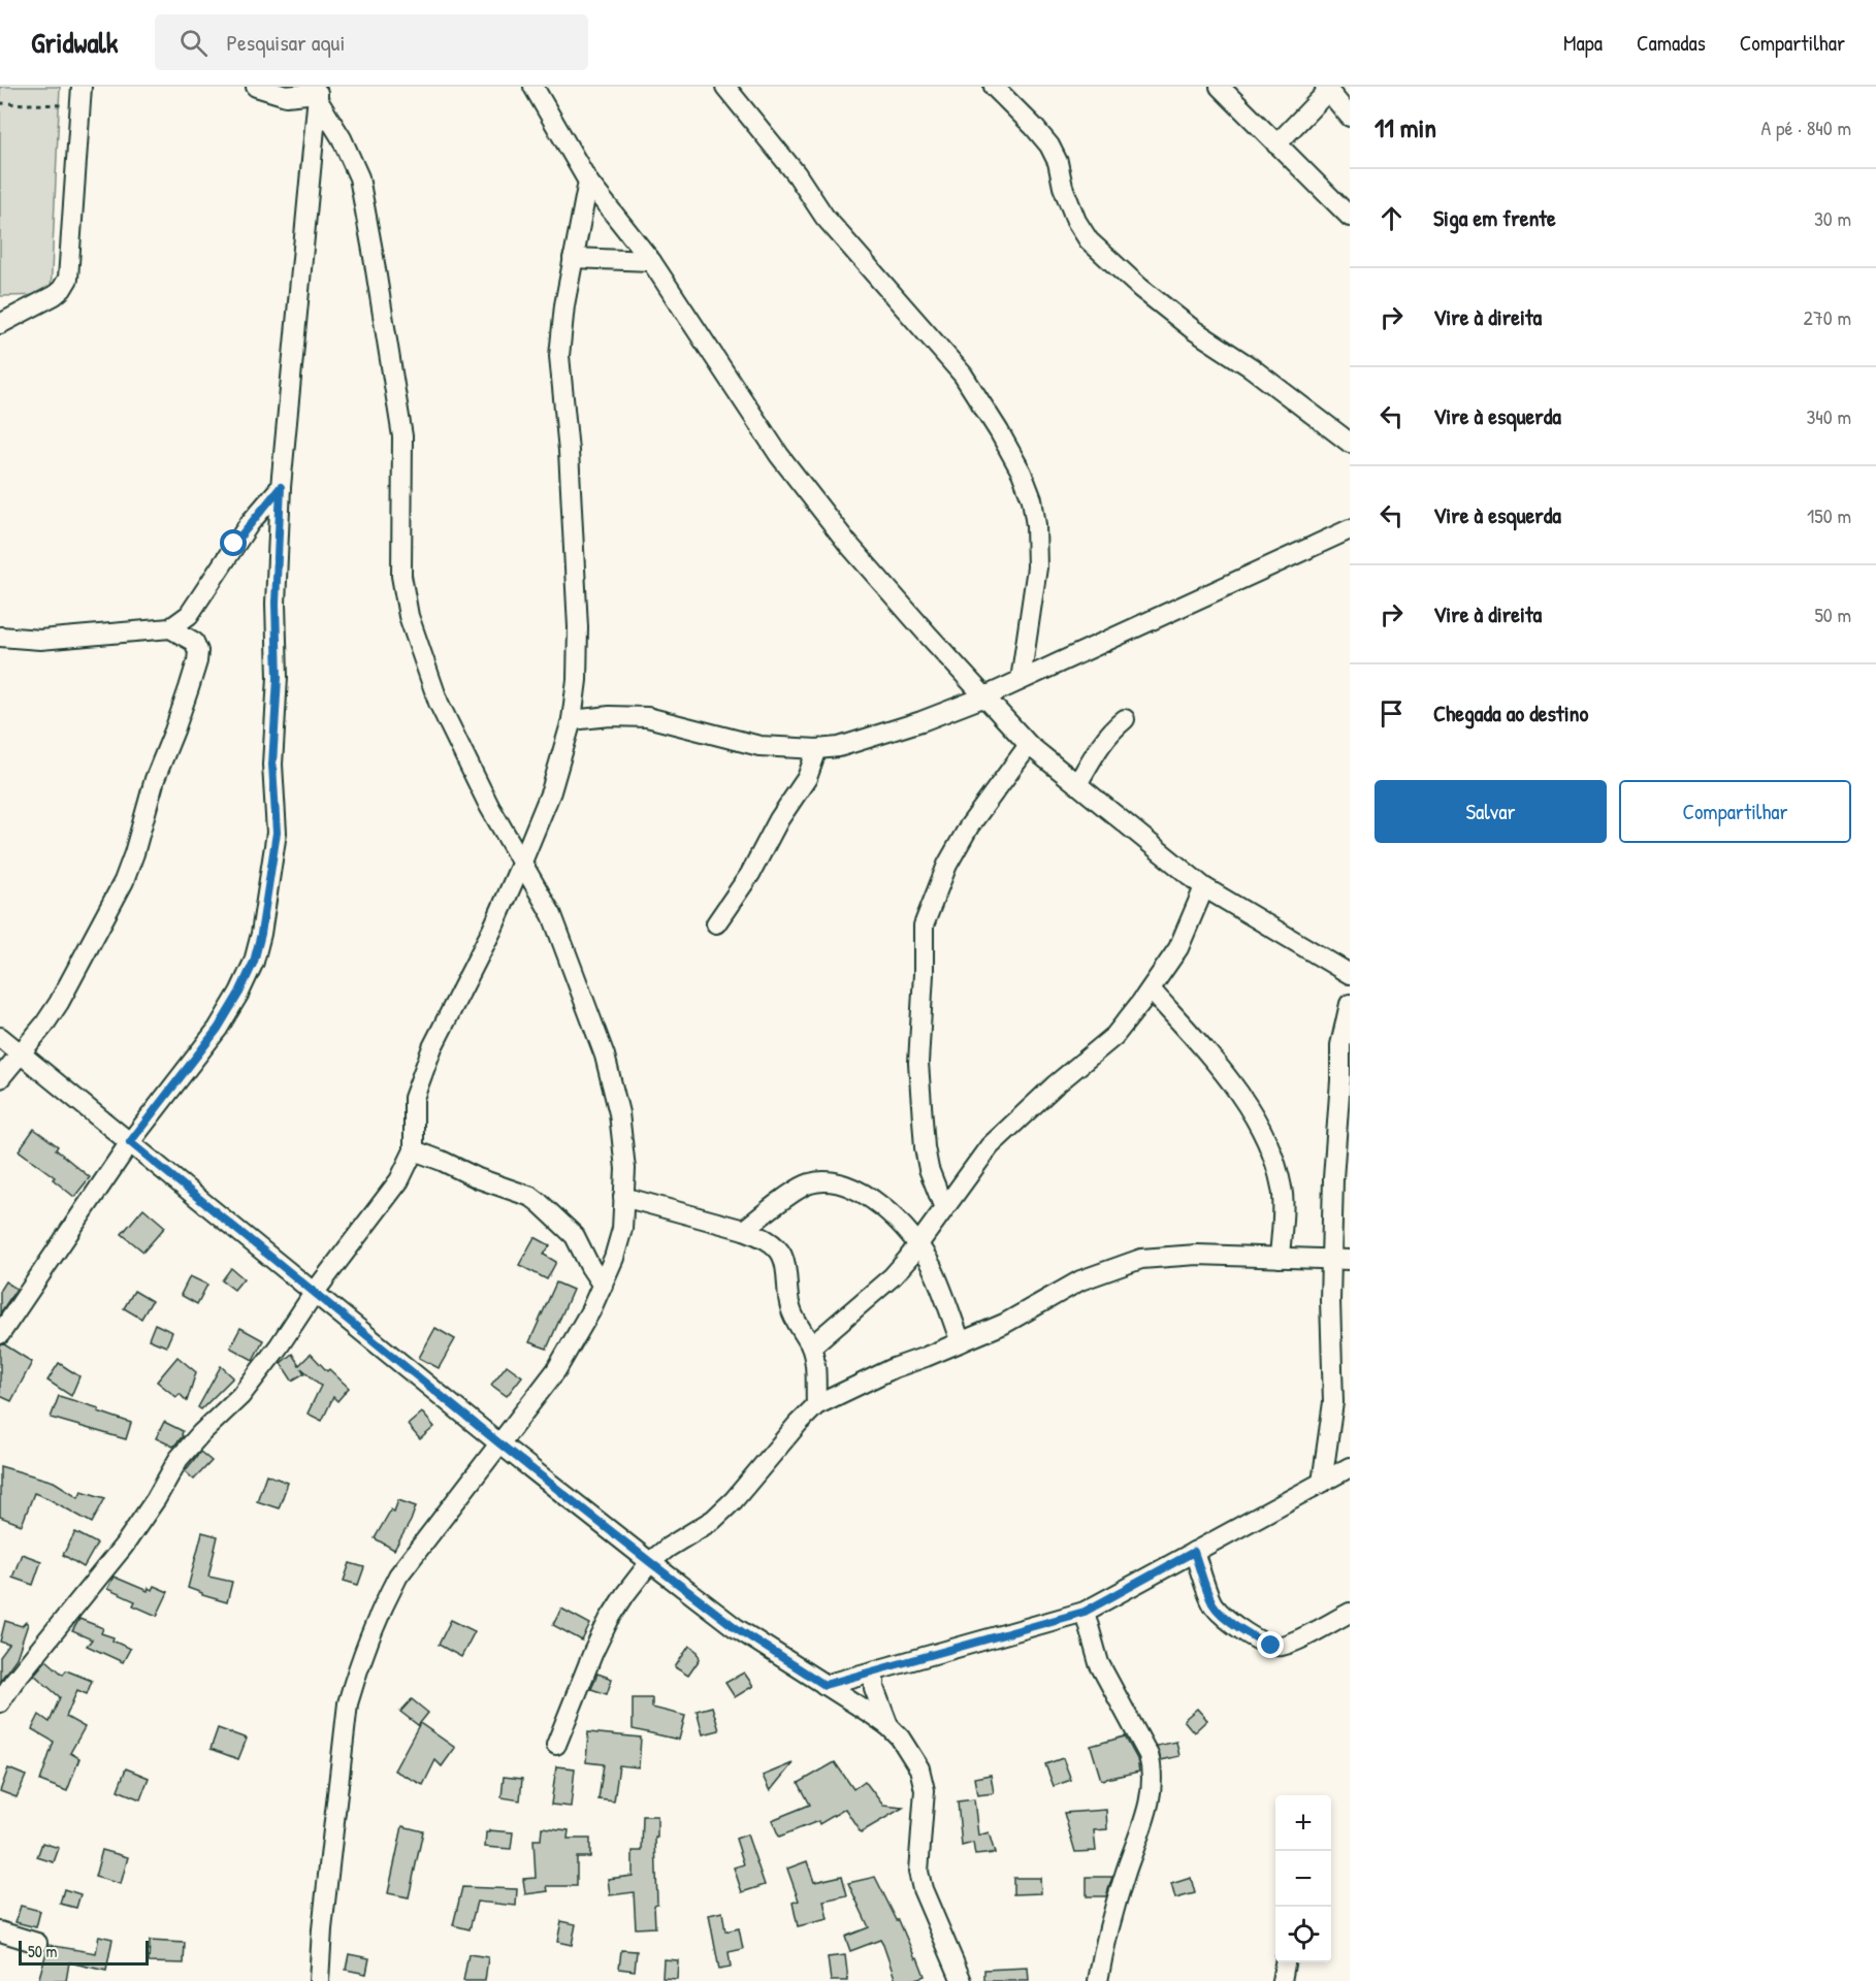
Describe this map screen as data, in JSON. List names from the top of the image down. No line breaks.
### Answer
{"scale_bar":"50 m","page":{"header":"Gridwalk","search":"Pesquisar aqui","nav":["Mapa","Camadas","Compartilhar"],"heading":["11 min","A pé · 840 m"],"list":[["Siga em frente","30 m"],["Vire à direita","270 m"],["Vire à esquerda","340 m"],["Vire à esquerda","150 m"],["Vire à direita","50 m"],"Chegada ao destino"],"buttons":["Salvar","Compartilhar"],"map_buttons":["+","−"],"scale":"50 m"}}
